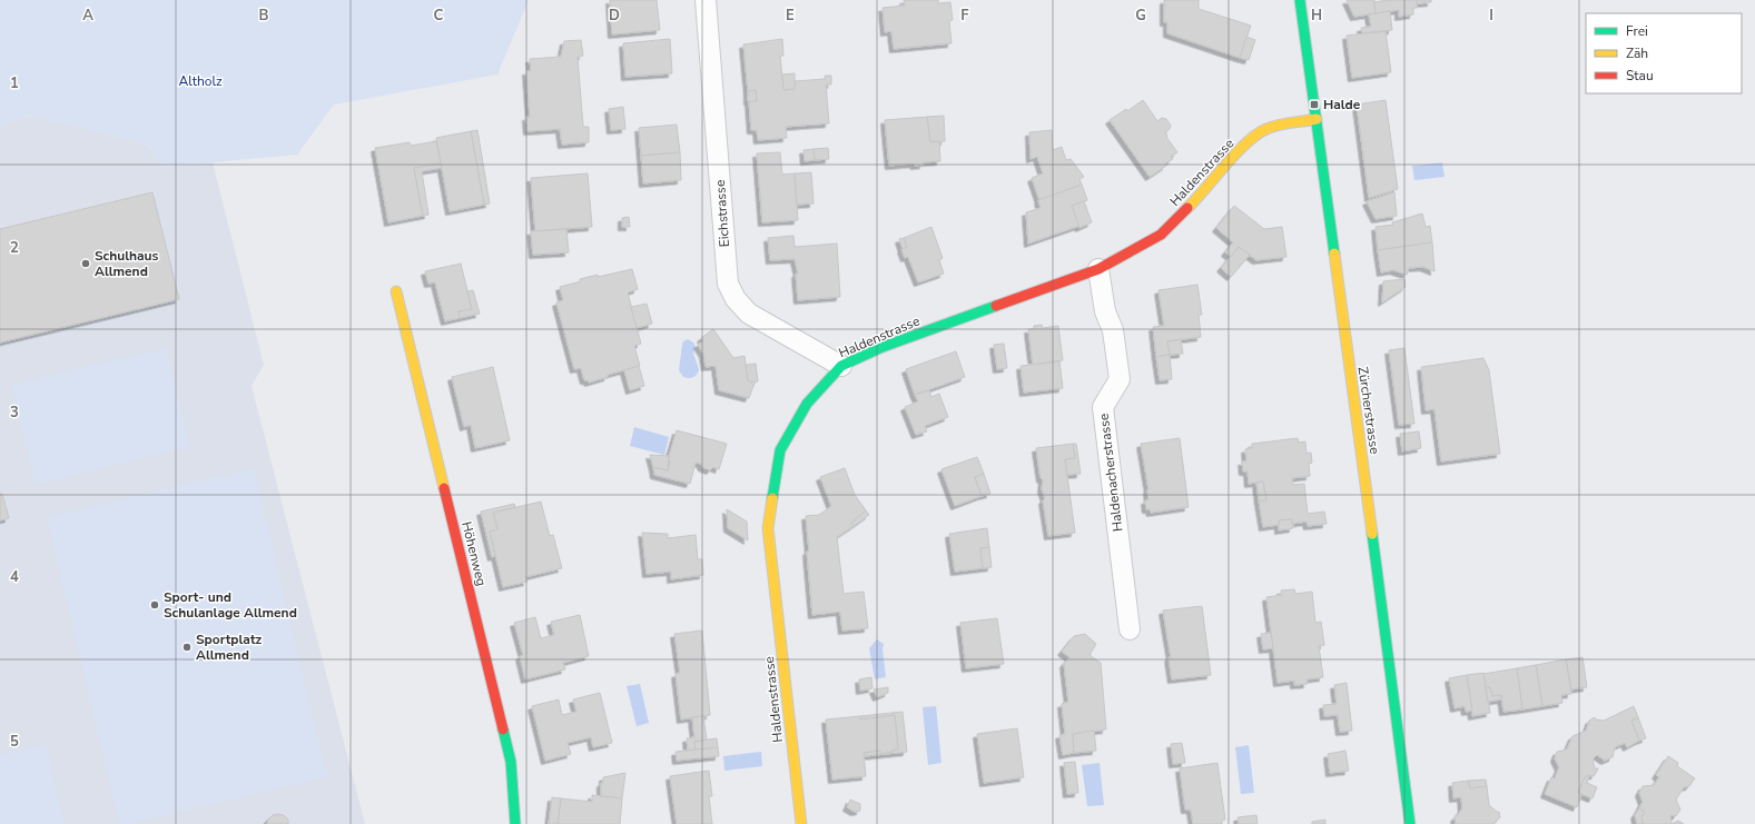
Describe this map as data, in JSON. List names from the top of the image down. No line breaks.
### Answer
{"streets":{"street":["Haldenstrasse","Eichstrasse","Zürcherstrasse","Haldenacherstrasse","Höhenweg"]},"crossings":[["Haldenstrasse","Eichstrasse"],["Haldenstrasse","Zürcherstrasse"],["Haldenstrasse","Haldenacherstrasse"]],"parks":["Altholz"],"places":{"transit":["Halde"],"other":["Schulhaus Allmend","Sport- und Schulanlage Allmend","Sportplatz Allmend"]},"legend":["Frei","Zäh","Stau"],"grid":{"columns":["A","B","C","D","E","F","G","H","I"],"rows":["1","2","3","4","5"]}}
